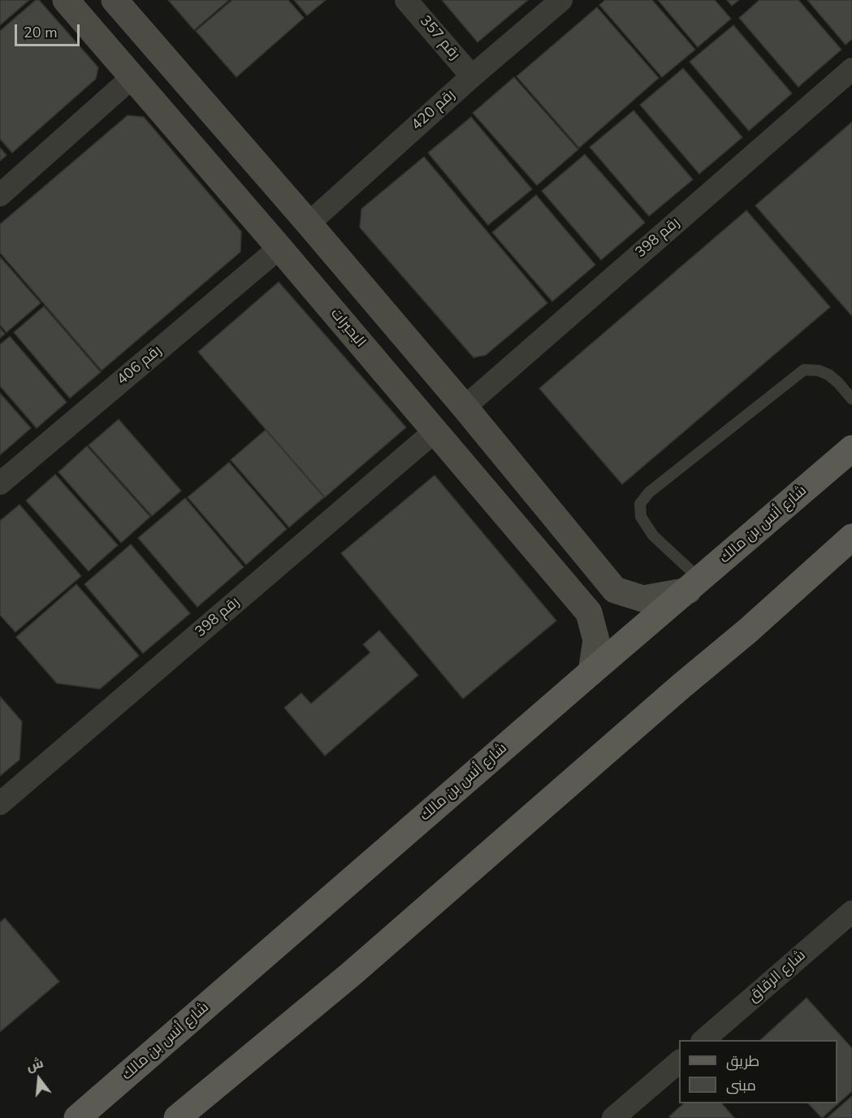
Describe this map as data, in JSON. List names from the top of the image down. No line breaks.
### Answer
{"streets":{"main road":["شارع أنس بن مالك"],"street":["رقم 357","رقم 420","رقم 398","البحيرات","رقم 406","شارع الرقاق"]},"crossings":[["رقم 357","رقم 420"],["رقم 398","البحيرات"],["البحيرات","رقم 406"],["البحيرات","شارع أنس بن مالك"]],"legend":["طريق","مبنى"],"scale_bar":"20 m","north":"top"}
